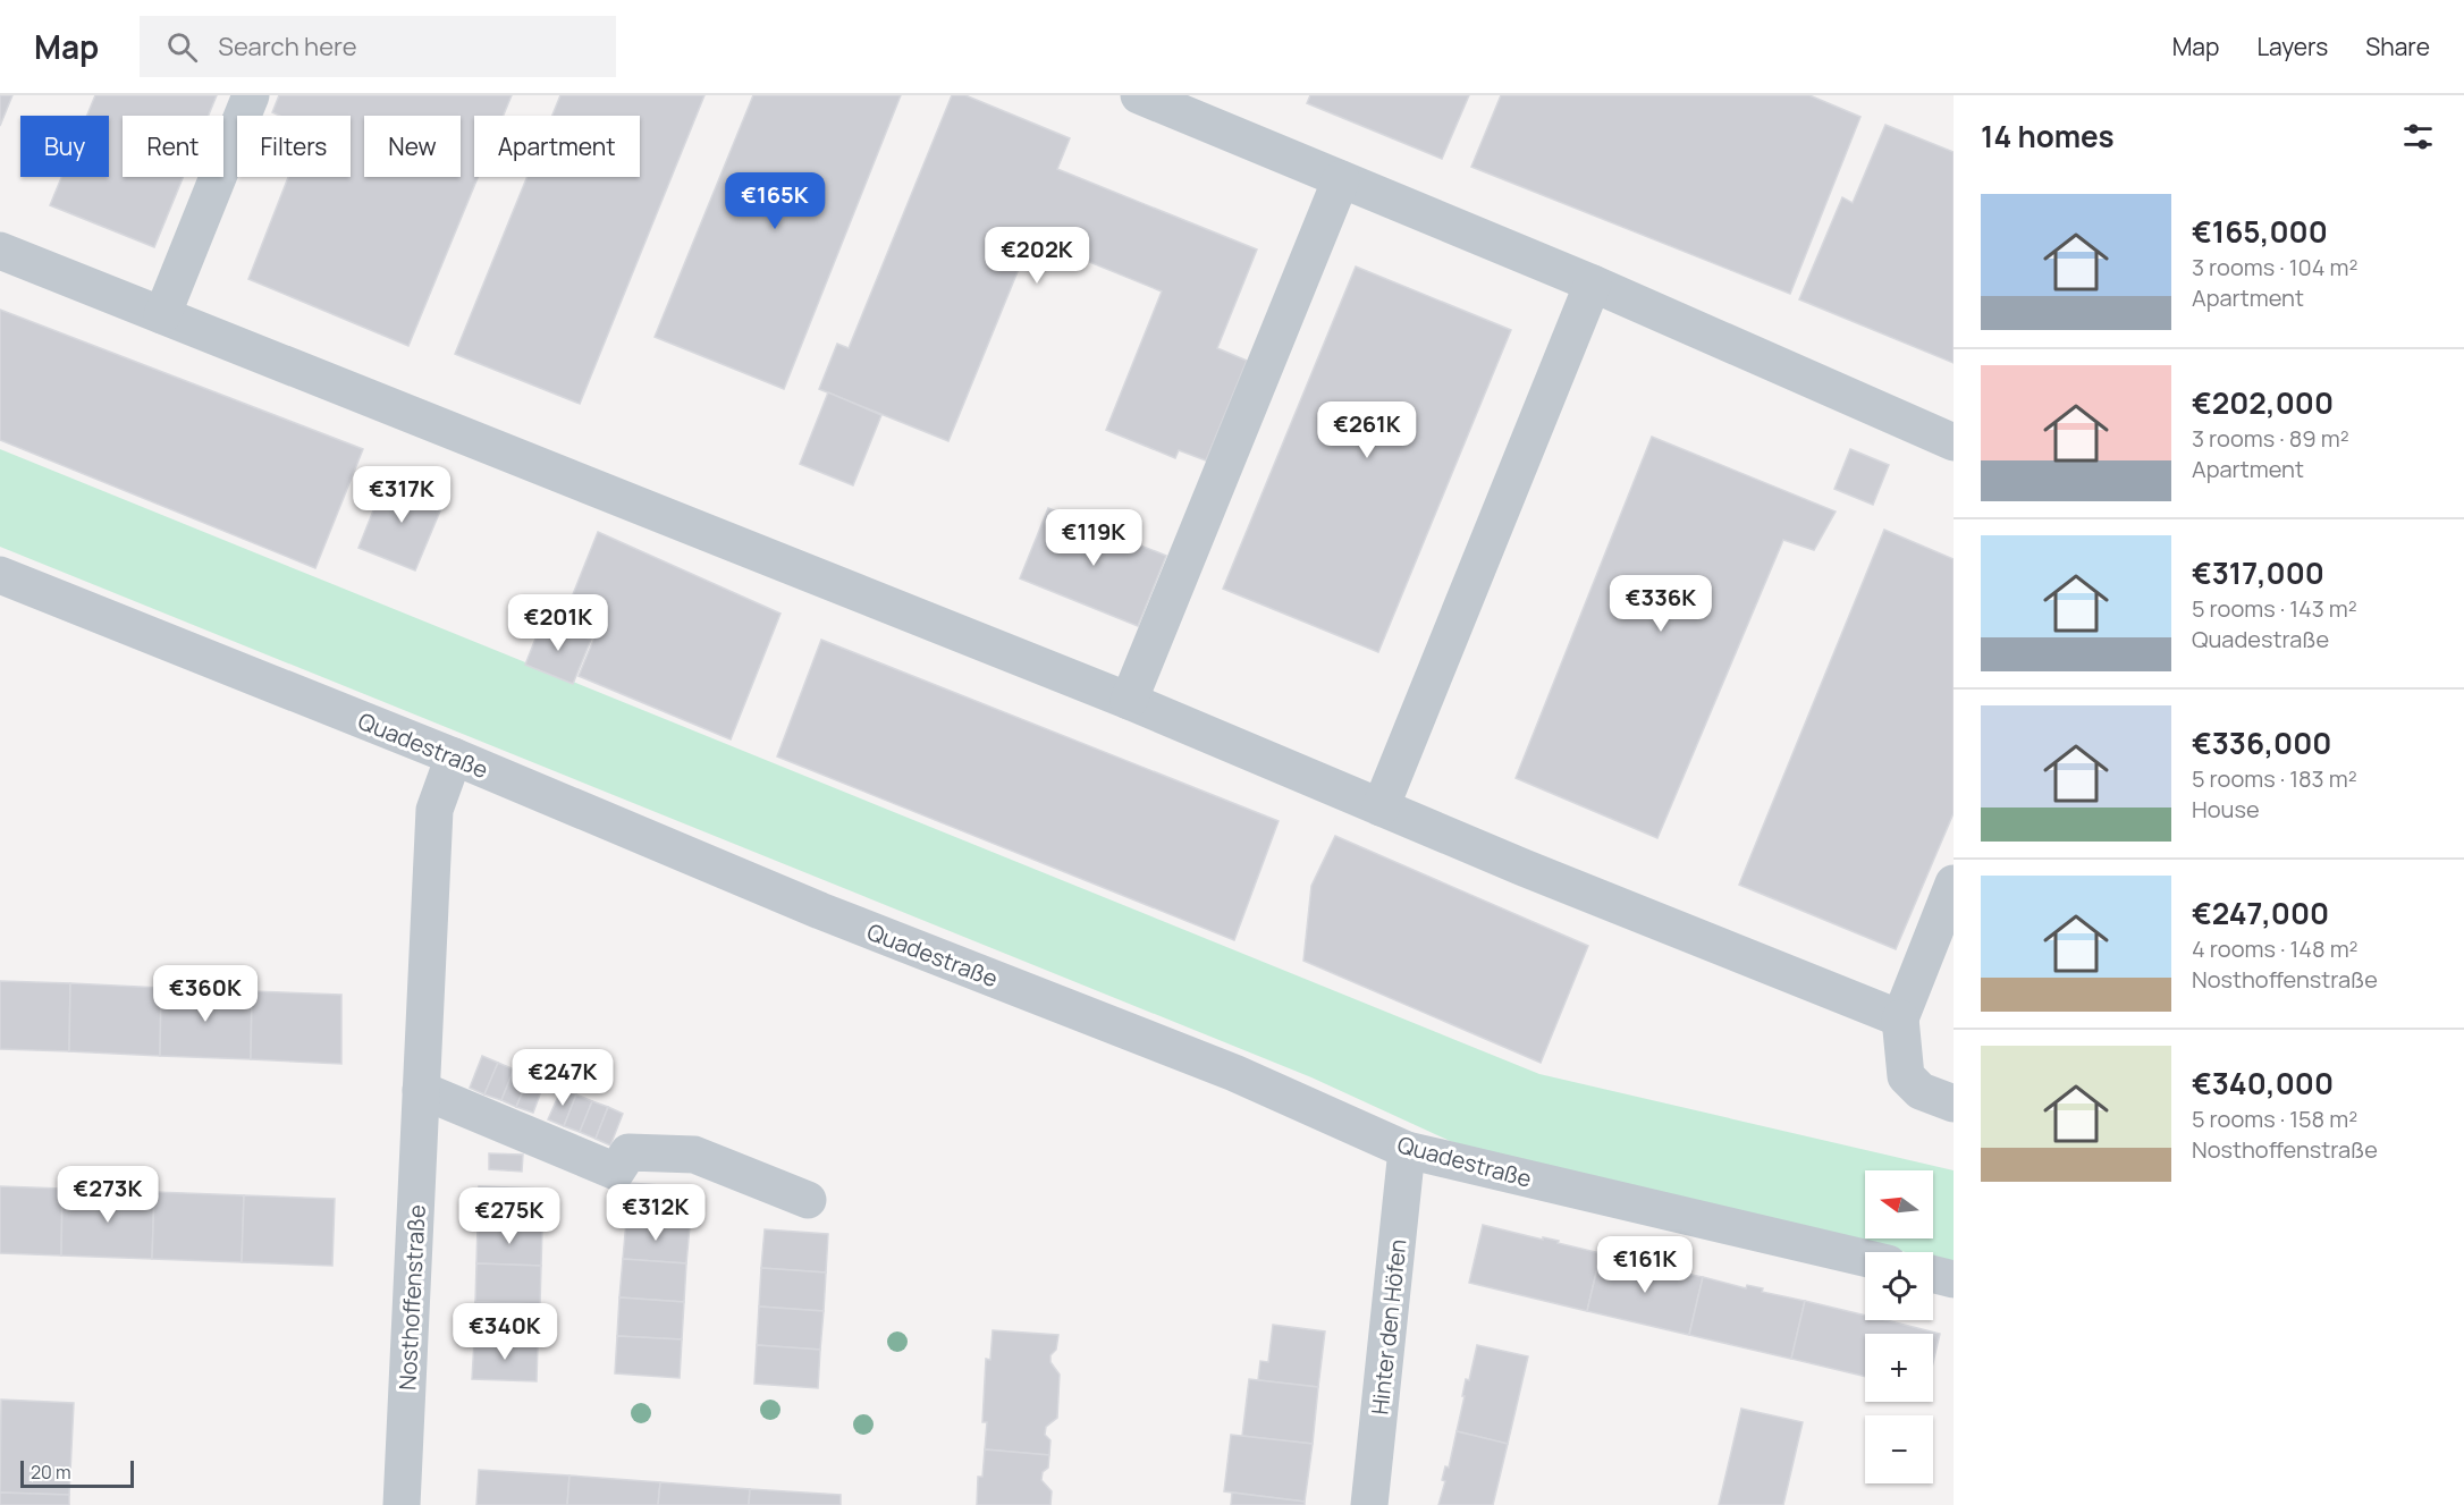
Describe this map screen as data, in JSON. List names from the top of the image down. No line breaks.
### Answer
{"streets":{"street":["Quadestraße","Nosthoffenstraße","Hinter den Höfen"]},"crossings":[["Quadestraße","Nosthoffenstraße"],["Quadestraße","Hinter den Höfen"]],"scale_bar":"20 m","north":"left","page":{"header":"Map","search":"Search here","nav":["Map","Layers","Share"],"heading":"14 homes","chip":["Buy","Rent","Filters","New","Apartment"],"price":["€165K","€202K","€261K","€317K","€119K","€336K","€201K","€360K","€247K","€273K","€312K","€275K","€161K","€340K"],"list":[{"name":"€165,000","note":"3 rooms · 104 m² · Apartment"},{"name":"€202,000","note":"3 rooms · 89 m² · Apartment"},{"name":"€317,000","note":"5 rooms · 143 m² · Quadestraße"},{"name":"€336,000","note":"5 rooms · 183 m² · House"},{"name":"€247,000","note":"4 rooms · 148 m² · Nosthoffenstraße"},{"name":"€340,000","note":"5 rooms · 158 m² · Nosthoffenstraße"}],"map_buttons":["+","−"],"scale":"20 m"}}
